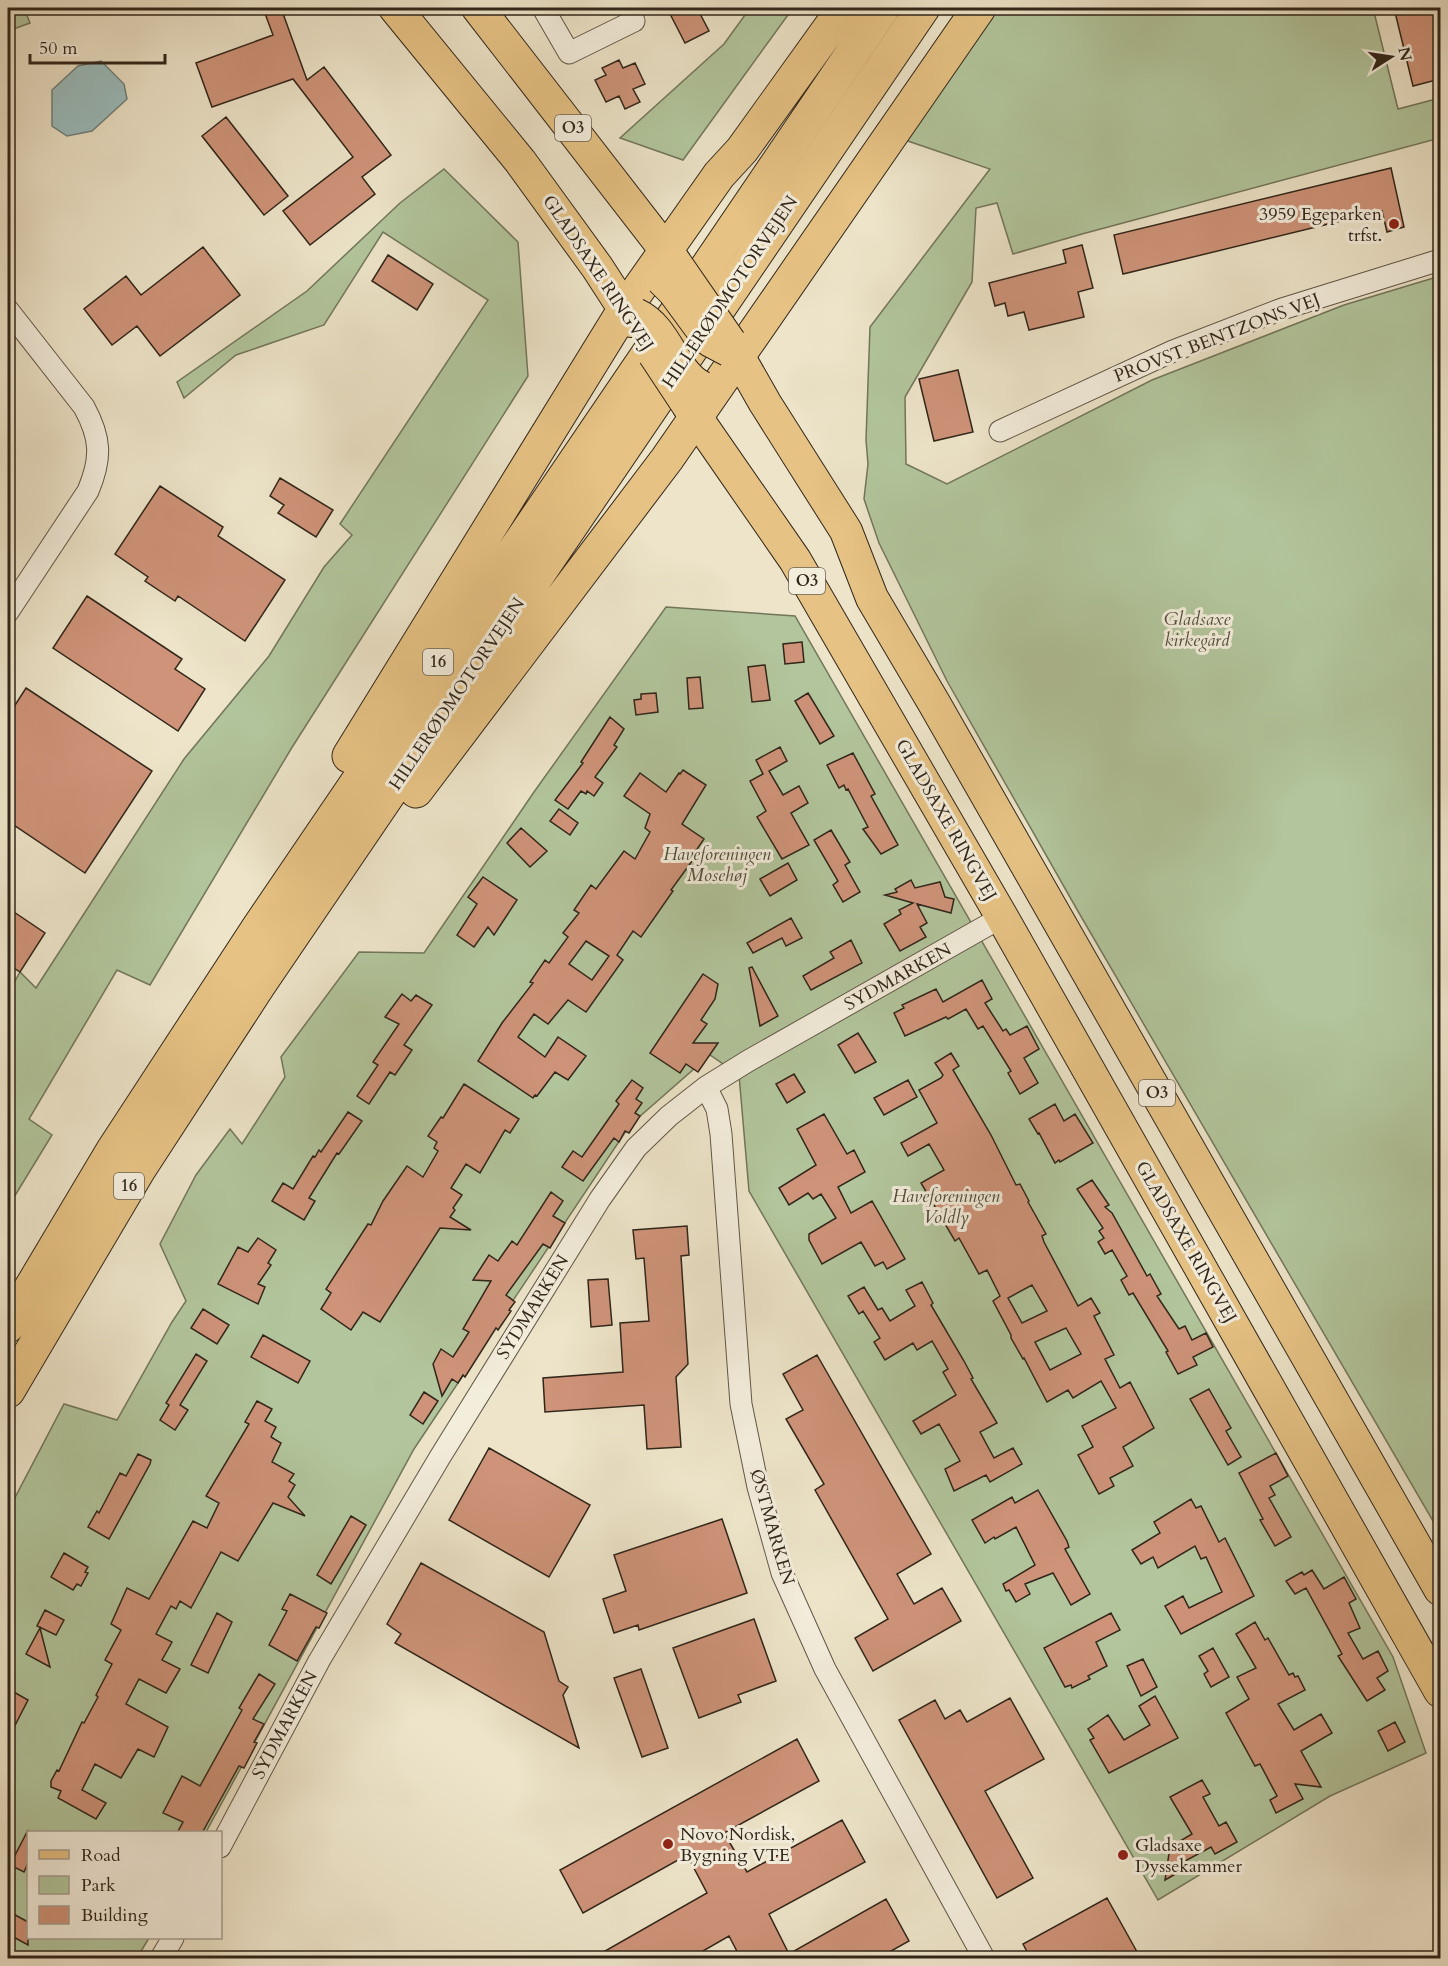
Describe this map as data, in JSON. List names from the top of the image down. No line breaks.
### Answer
{"streets":{"highway":["HILLERØDMOTORVEJEN","16"],"main road":["O3","GLADSAXE RINGVEJ"],"street":["PROVST BENTZONS VEJ","SYDMARKEN","ØSTMARKEN"]},"crossings":[["GLADSAXE RINGVEJ","SYDMARKEN"],["SYDMARKEN","ØSTMARKEN"]],"parks":["Gladsaxe kirkegård","Haveforeningen Mosehøj","Haveforeningen Voldly"],"places":["3959 Egeparken trfst.","Novo Nordisk, Bygning VTE","Gladsaxe Dyssekammer"],"legend":["Road","Park","Building"],"scale_bar":"50 m","north":"right"}
